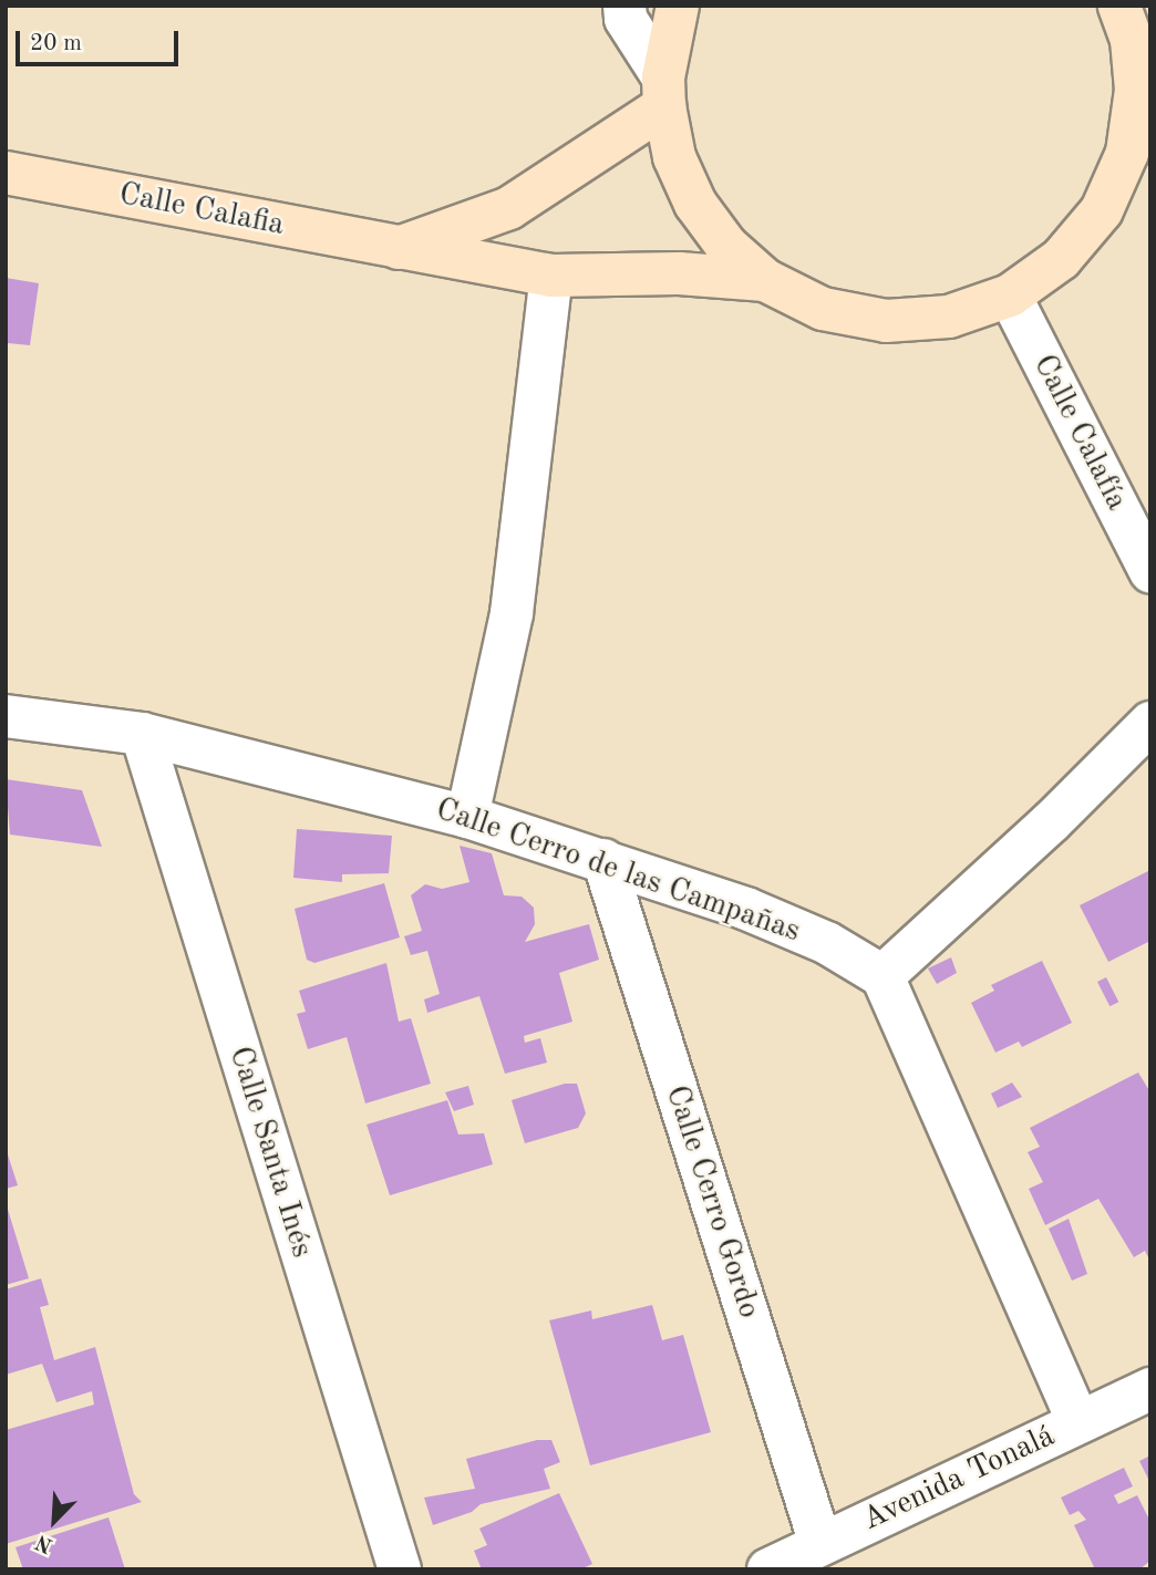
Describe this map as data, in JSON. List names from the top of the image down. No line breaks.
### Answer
{"streets":{"street":["Calle Calafia","Calle Calafía","Calle Cerro de las Campañas","Calle Santa Inés","Calle Cerro Gordo","Avenida Tonalá"]},"crossings":[["Calle Cerro de las Campañas","Calle Santa Inés"],["Calle Cerro de las Campañas","Calle Cerro Gordo"],["Calle Cerro Gordo","Avenida Tonalá"]],"scale_bar":"20 m","north":"bottom left"}
